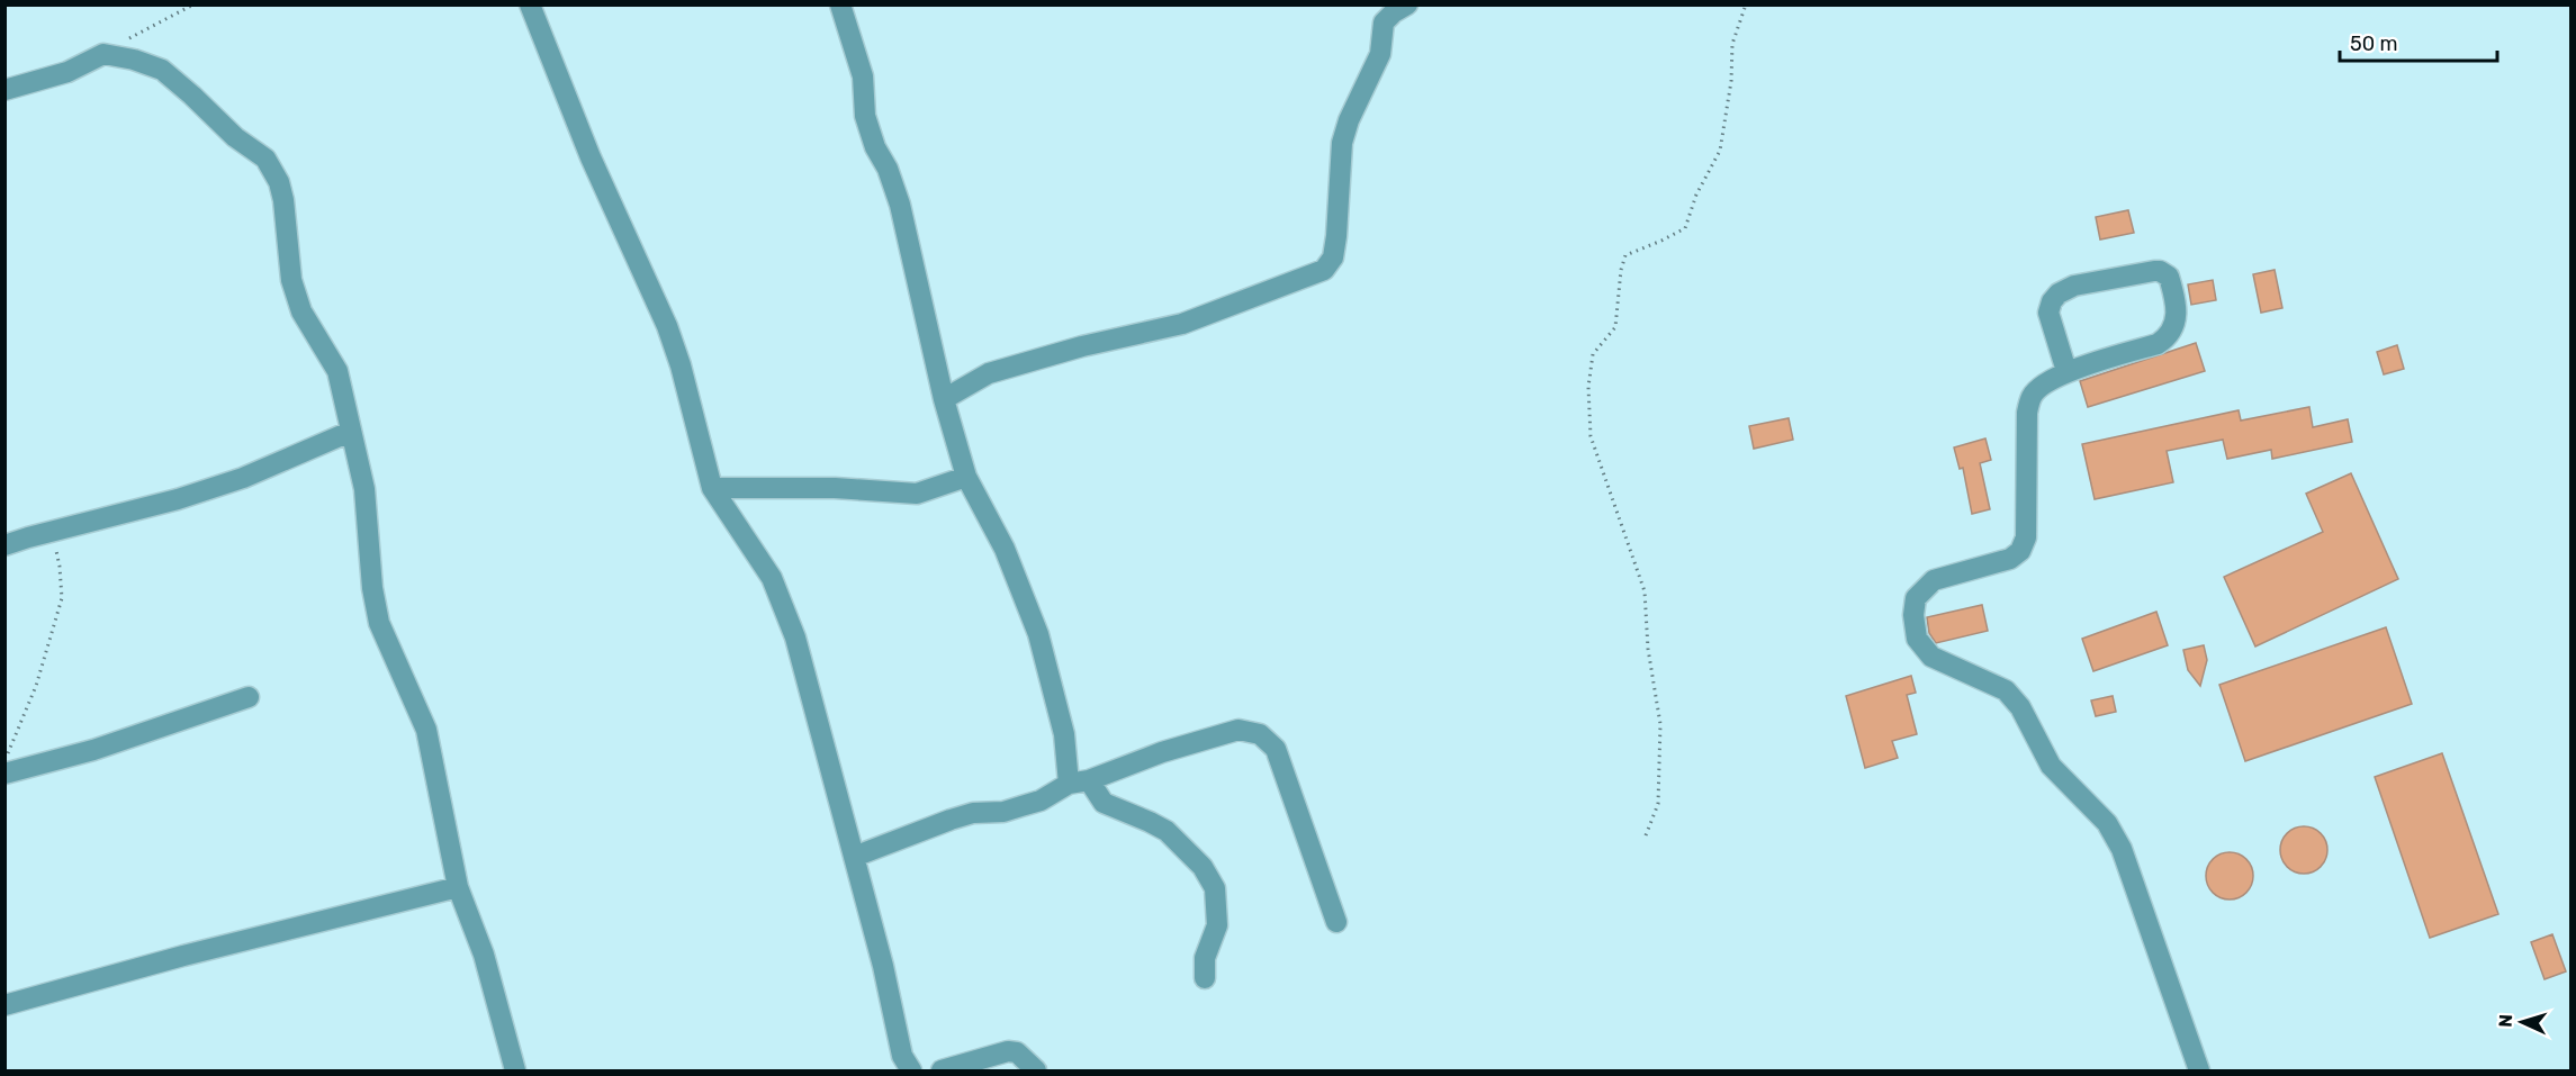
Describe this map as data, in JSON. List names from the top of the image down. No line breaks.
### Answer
{"scale_bar":"50 m","north":"left"}
